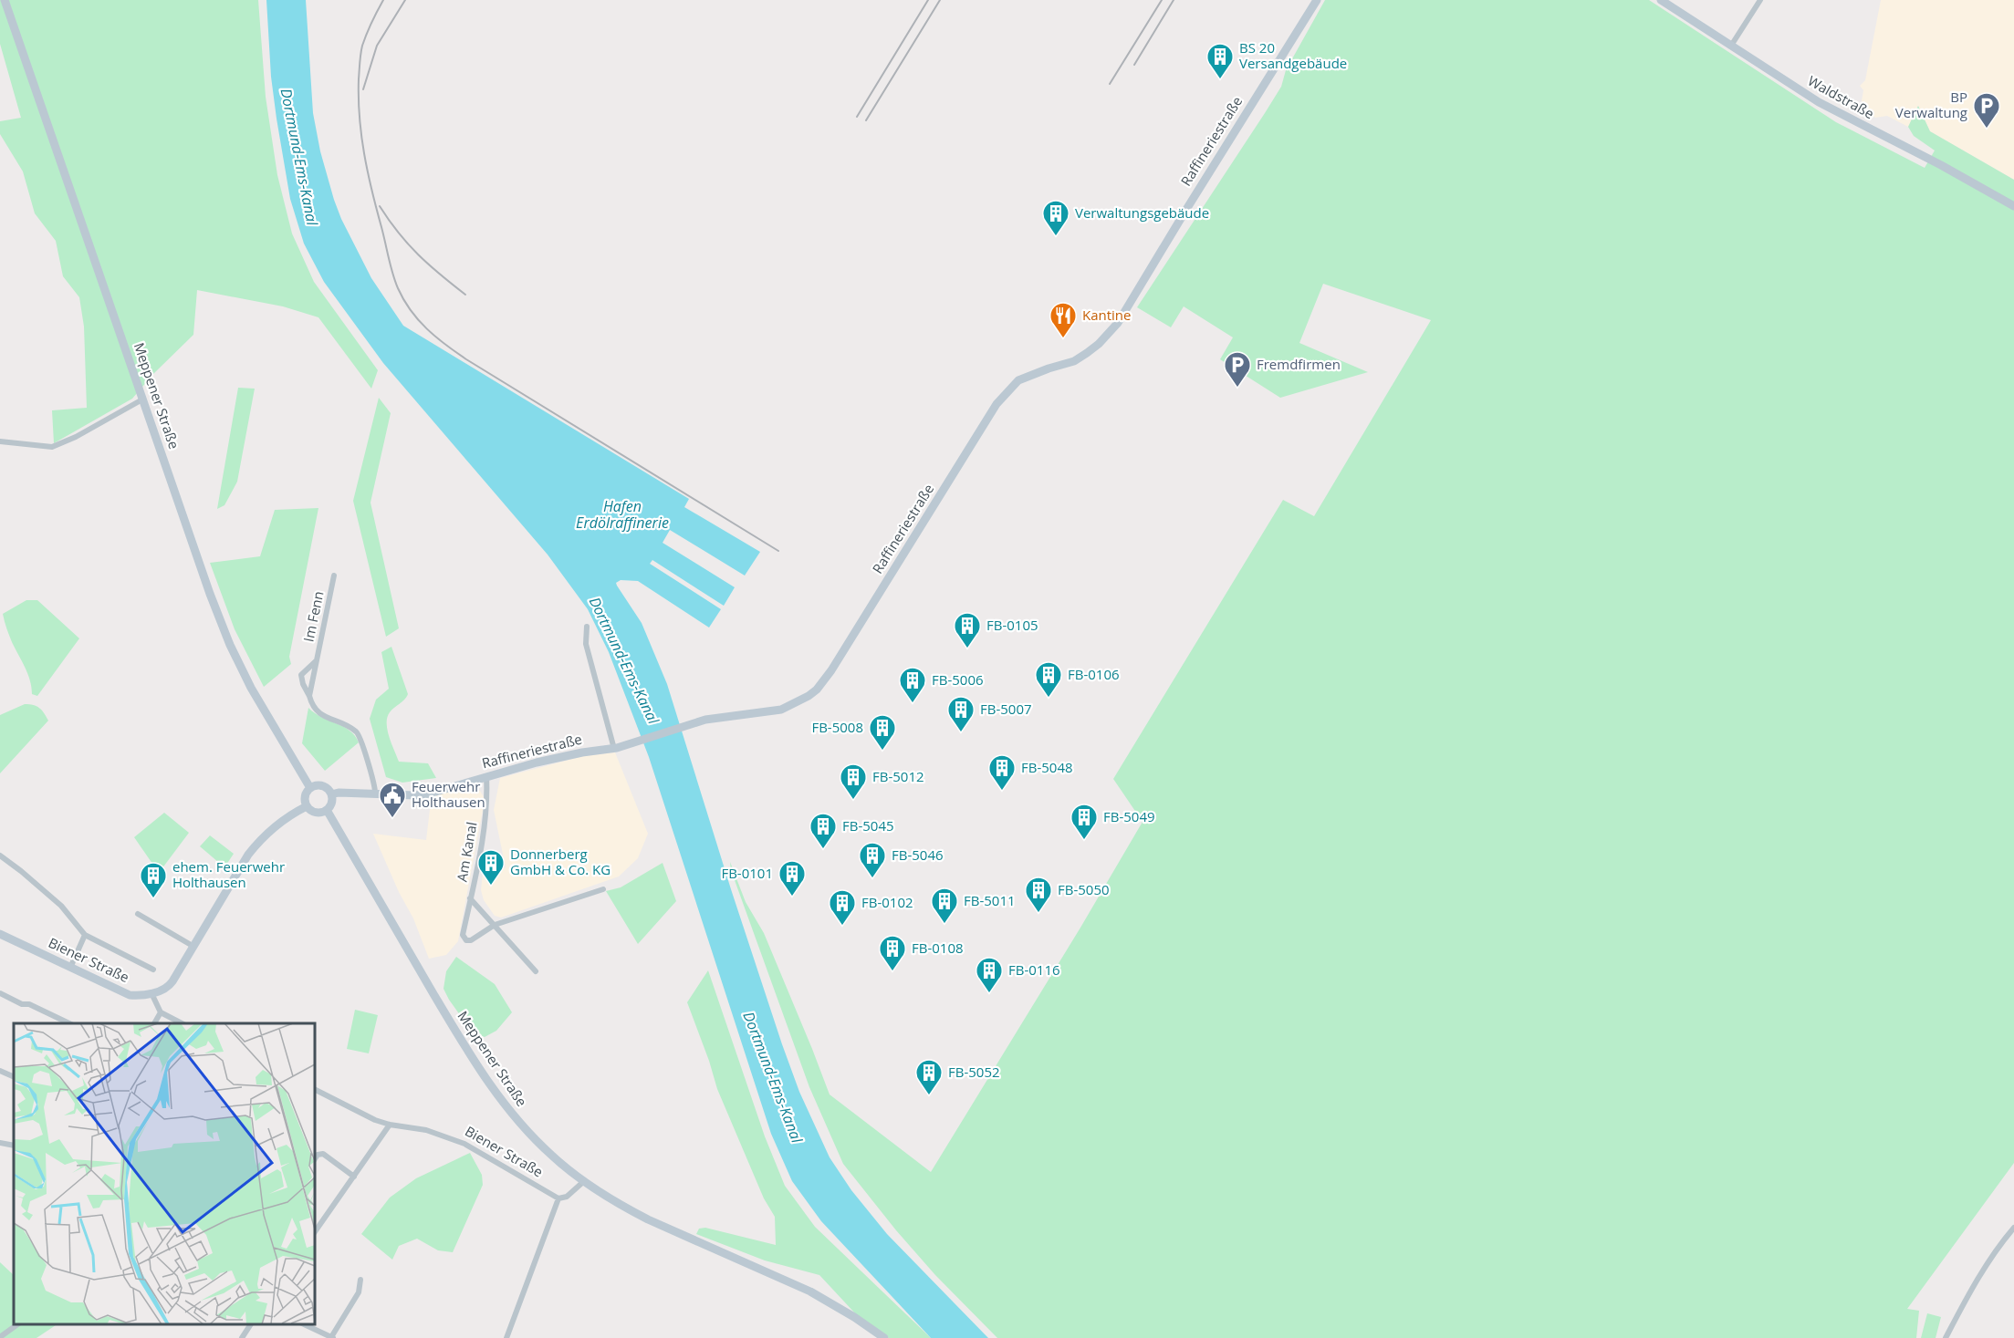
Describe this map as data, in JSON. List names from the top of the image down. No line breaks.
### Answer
{"streets":{"street":["Waldstraße","Raffineriestraße","Meppener Straße","Im Fenn","Am Kanal","Biener Straße"]},"crossings":[["Raffineriestraße","Meppener Straße"],["Raffineriestraße","Im Fenn"],["Raffineriestraße","Am Kanal"]],"water":["Dortmund-Ems-Kanal","Hafen Erdölraffinerie"],"places":{"building":["BS 20 Versandgebäude","Verwaltungsgebäude","FB-0105","FB-0106","FB-5006","FB-5007","FB-5008","FB-5048","FB-5012","FB-5049","FB-5045","FB-5046","Donnerberg GmbH & Co. KG","FB-0101","ehem. Feuerwehr Holthausen","FB-5050","FB-5011","FB-0102","FB-0108","FB-0116","FB-5052"],"parking":["BP Verwaltung","Fremdfirmen"],"restaurant":["Kantine"],"public building":["Feuerwehr Holthausen"]}}
